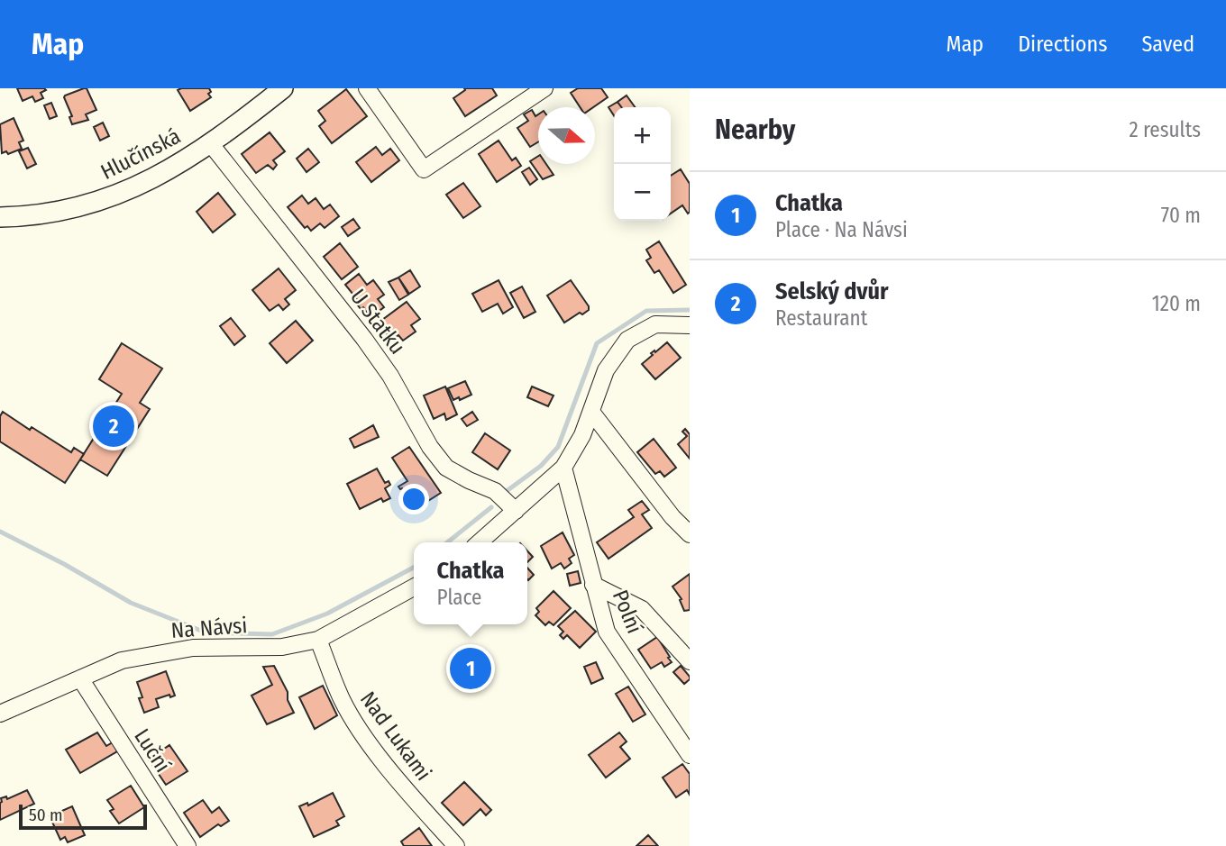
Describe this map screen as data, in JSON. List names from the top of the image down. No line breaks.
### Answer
{"streets":{"street":["Hlučínská","U Statku","Polní","Na Návsi","Nad Lukami","Luční"]},"crossings":[["Hlučínská","U Statku"],["Na Návsi","Nad Lukami"],["Na Návsi","Luční"]],"scale_bar":"50 m","north":"right","page":{"header":"Map","nav":["Map","Directions","Saved"],"heading":["Nearby","2 results"],"map_buttons":["+","−"],"list":[{"mark":"1","name":"Chatka","note":"Place · Na Návsi","value":"70 m"},{"mark":"2","name":"Selský dvůr","note":"Restaurant","value":"120 m"}],"pins":["2","1"],"popup":["Chatka","Place"],"scale":"50 m"}}
